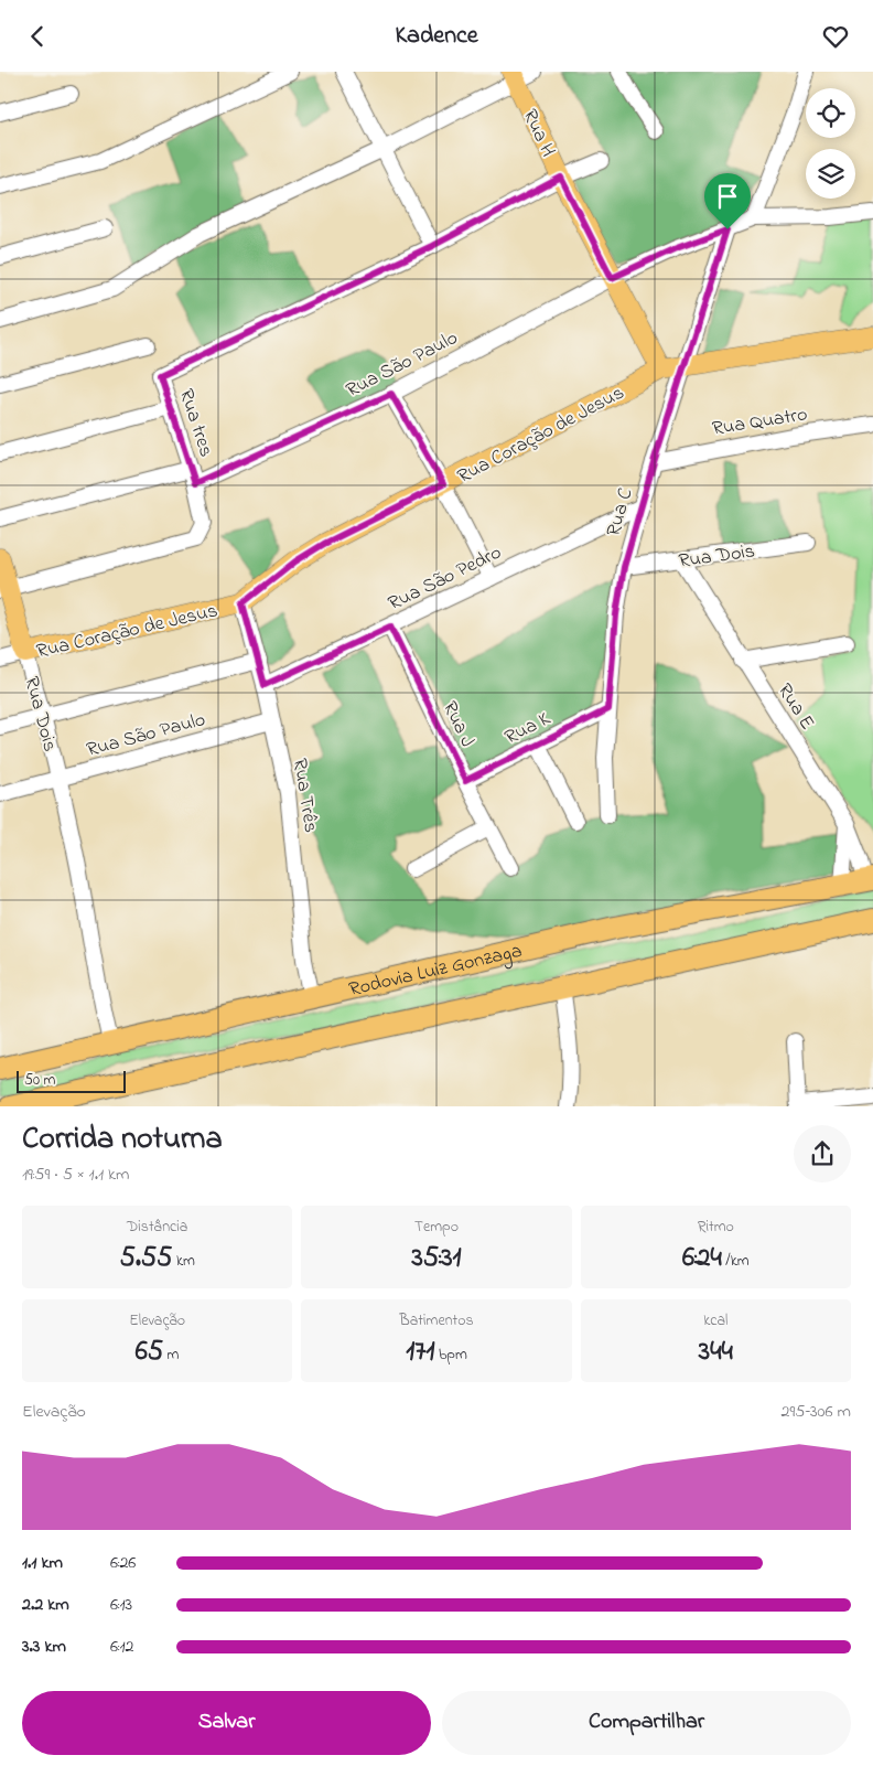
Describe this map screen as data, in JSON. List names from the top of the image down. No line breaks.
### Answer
{"streets":{"highway":["Rodovia Luiz Gonzaga"],"main road":["Rua H","Rua Coração de Jesus","Rua Dois"],"street":["Rua São Paulo","Rua Quatro","Rua tres","Rua C","Rua São Pedro","Rua E","Rua J","Rua K","Rua Três"]},"crossings":[["Rua H","Rua São Paulo"],["Rua H","Rua Coração de Jesus"],["Rua São Paulo","Rua tres"],["Rua São Paulo","Rua C"],["Rua São Paulo","Rua Dois"],["Rua São Paulo","Rua Três"],["Rua Quatro","Rua C"],["Rua Coração de Jesus","Rua C"],["Rua Coração de Jesus","Rua Dois"],["Rua Coração de Jesus","Rua Três"],["Rua C","Rua Dois"],["Rua C","Rua São Pedro"],["Rua C","Rua K"],["Rua Dois","Rua E"],["Rua Dois","Rodovia Luiz Gonzaga"],["Rua São Pedro","Rua J"],["Rua São Pedro","Rua Três"],["Rua E","Rodovia Luiz Gonzaga"],["Rua J","Rua K"],["Rua Três","Rodovia Luiz Gonzaga"]],"scale_bar":"50 m","page":{"header":"Kadence","scale":"50 m","heading":["Corrida noturna","19:59 · 5 × 1.1 km"],"stats":[["Distância","5.55 km"],["Tempo","35:31"],["Ritmo","6:24 /km"],["Elevação","65 m"],["Batimentos","171 bpm"],["kcal","344"]],"chart":["Elevação","295–306 m"],"list":[{"name":"1.1 km","note":"6:26"},{"name":"2.2 km","note":"6:13"},{"name":"3.3 km","note":"6:12"}],"buttons":["Salvar","Compartilhar"]}}
